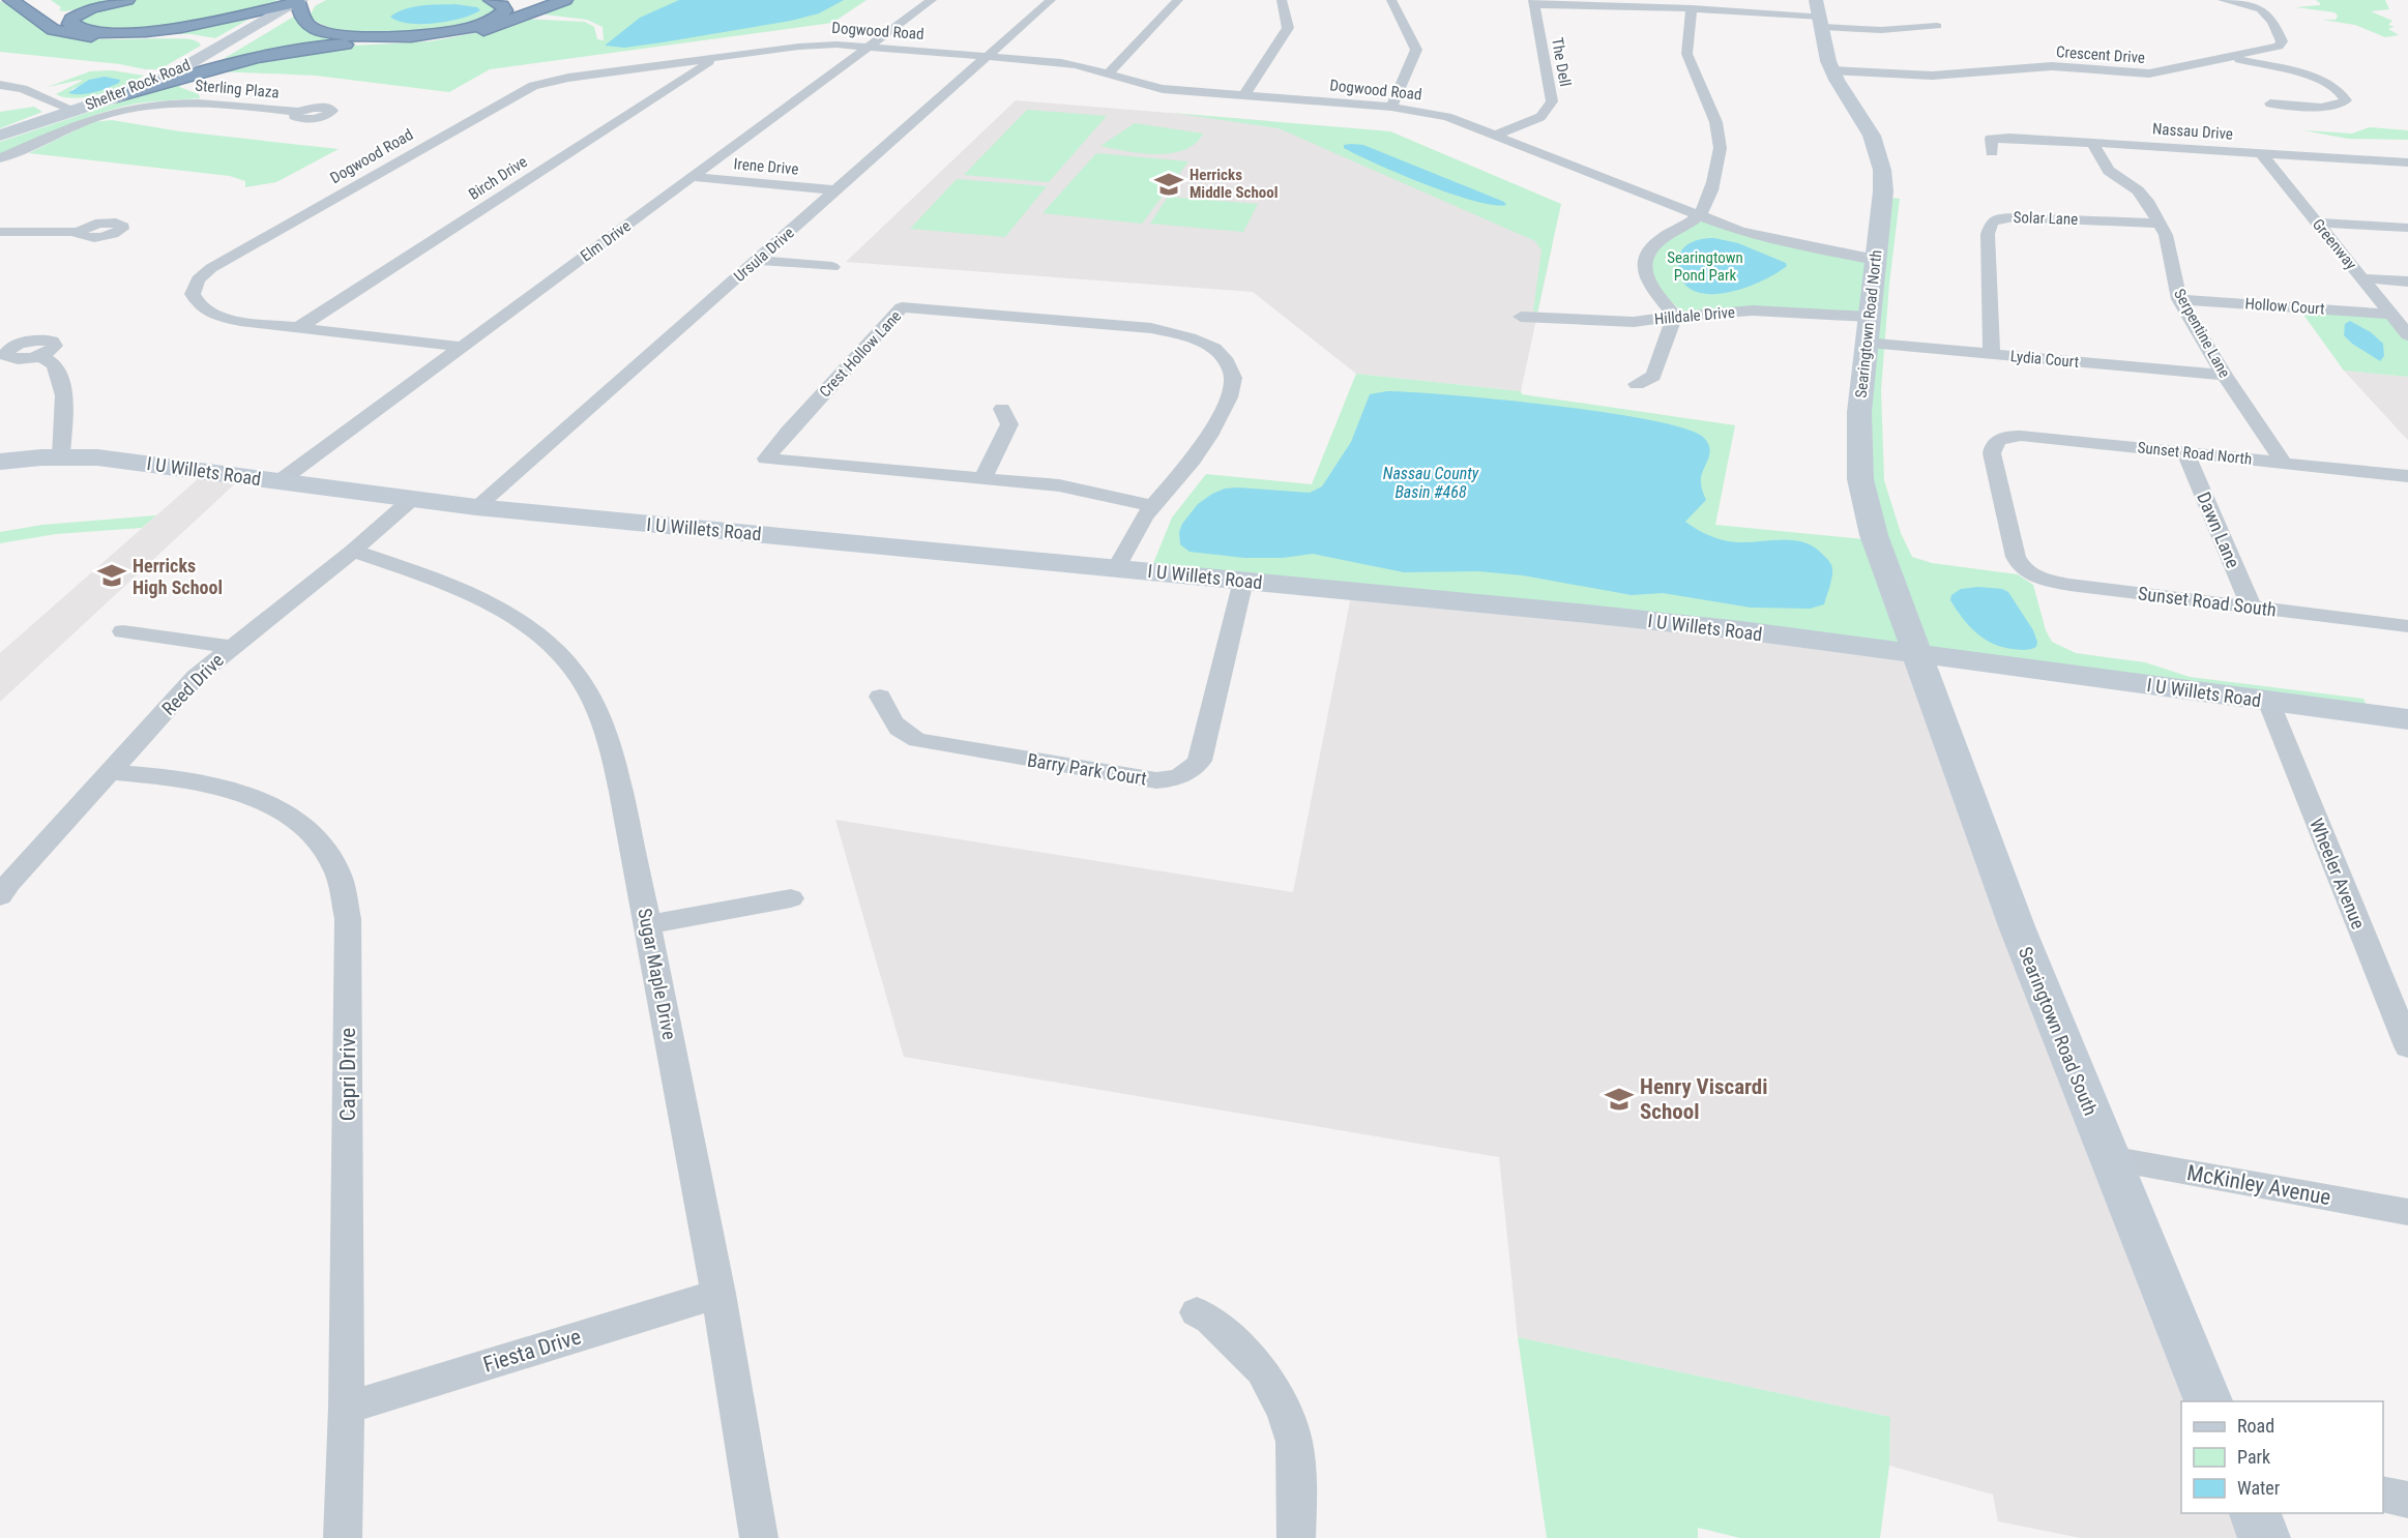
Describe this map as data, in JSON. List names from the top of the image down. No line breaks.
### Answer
{"streets":{"main road":["Shelter Rock Road","Searingtown Road North","I U Willets Road","Searingtown Road South"],"street":["Dogwood Road","Crescent Drive","The Dell","Sterling Plaza","Nassau Drive","Irene Drive","Birch Drive","Solar Lane","Elm Drive","Greenway","Ursula Drive","Hollow Court","Hilldale Drive","Serpentine Lane","Crest Hollow Lane","Lydia Court","Sunset Road North","Dawn Lane","Sunset Road South","Reed Drive","Barry Park Court","Wheeler Avenue","Sugar Maple Drive","Capri Drive","McKinley Avenue","Fiesta Drive"]},"crossings":[["Dogwood Road","The Dell"],["Dogwood Road","Birch Drive"],["Dogwood Road","Elm Drive"],["Dogwood Road","Ursula Drive"],["Dogwood Road","Searingtown Road North"],["Crescent Drive","Searingtown Road North"],["Nassau Drive","Greenway"],["Nassau Drive","Serpentine Lane"],["Irene Drive","Elm Drive"],["Irene Drive","Ursula Drive"],["Solar Lane","Serpentine Lane"],["Solar Lane","Lydia Court"],["Elm Drive","I U Willets Road"],["Greenway","Hollow Court"],["Ursula Drive","I U Willets Road"],["Hollow Court","Serpentine Lane"],["Hilldale Drive","Searingtown Road North"],["Searingtown Road North","Lydia Court"],["Searingtown Road North","I U Willets Road"],["Searingtown Road North","Searingtown Road South"],["Serpentine Lane","Lydia Court"],["Serpentine Lane","Sunset Road North"],["Crest Hollow Lane","I U Willets Road"],["Sunset Road North","Dawn Lane"],["Sunset Road North","Sunset Road South"],["I U Willets Road","Reed Drive"],["I U Willets Road","Barry Park Court"],["I U Willets Road","Wheeler Avenue"],["I U Willets Road","Searingtown Road South"],["Dawn Lane","Sunset Road South"],["Reed Drive","Sugar Maple Drive"],["Reed Drive","Capri Drive"],["Sugar Maple Drive","Fiesta Drive"],["Searingtown Road South","McKinley Avenue"],["Capri Drive","Fiesta Drive"]],"water":["Nassau County Basin #468"],"parks":["Searingtown Pond Park"],"places":{"school or university":["Herricks Middle School","Herricks High School","Henry Viscardi School"]},"legend":["Road","Park","Water"]}
